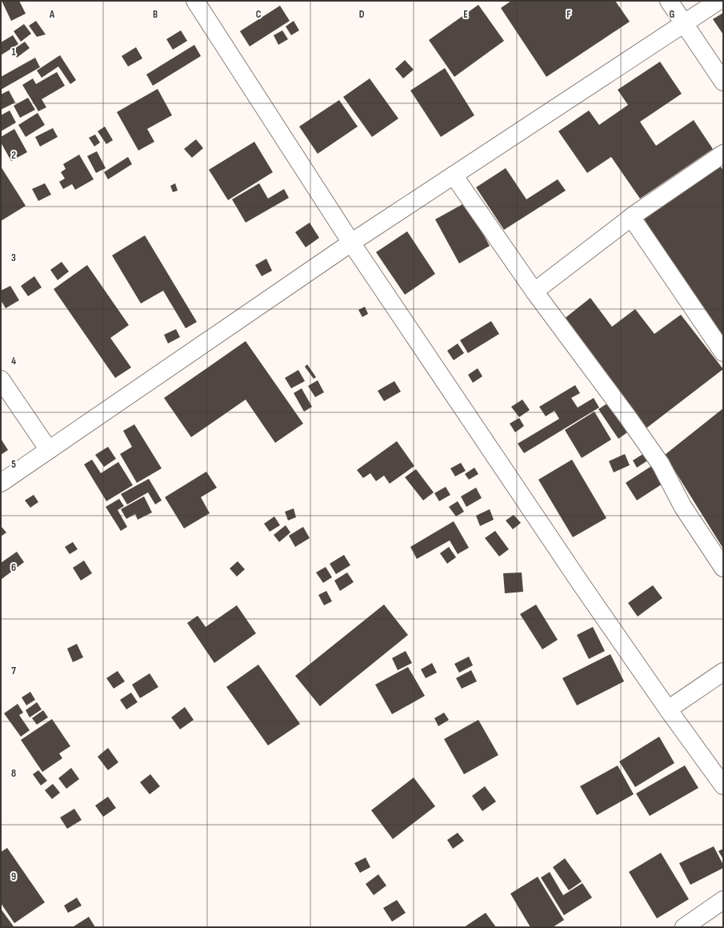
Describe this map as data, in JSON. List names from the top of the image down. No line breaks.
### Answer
{"grid":{"columns":["A","B","C","D","E","F","G"],"rows":["1","2","3","4","5","6","7","8","9"]}}
